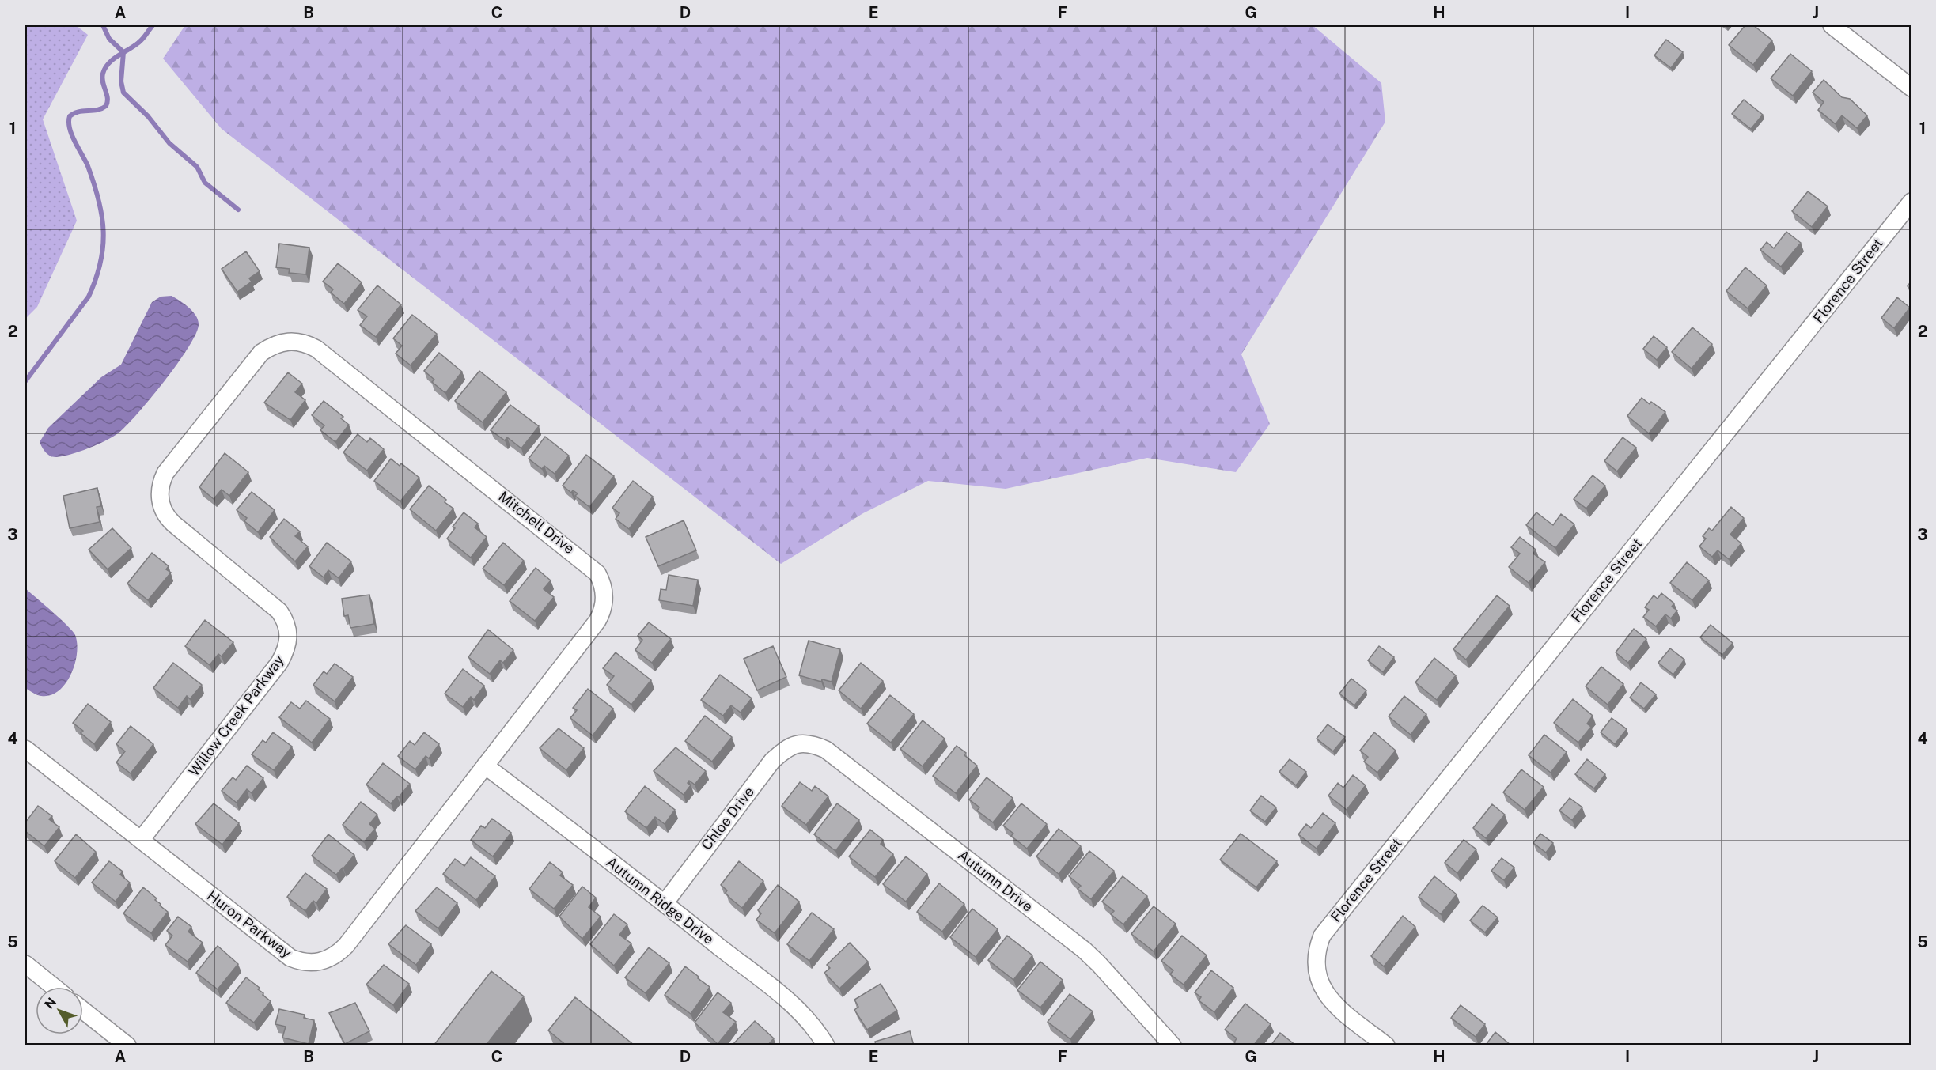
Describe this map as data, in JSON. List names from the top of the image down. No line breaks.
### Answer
{"streets":{"street":["Florence Street","Mitchell Drive","Willow Creek Parkway","Chloe Drive","Autumn Drive","Autumn Ridge Drive","Huron Parkway"]},"crossings":[["Mitchell Drive","Willow Creek Parkway"],["Mitchell Drive","Autumn Ridge Drive"],["Mitchell Drive","Huron Parkway"],["Willow Creek Parkway","Huron Parkway"],["Chloe Drive","Autumn Drive"],["Chloe Drive","Autumn Ridge Drive"],["Autumn Ridge Drive","Huron Parkway"]],"north":"top left","grid":{"columns":["A","B","C","D","E","F","G","H","I","J"],"rows":["1","2","3","4","5"]}}
